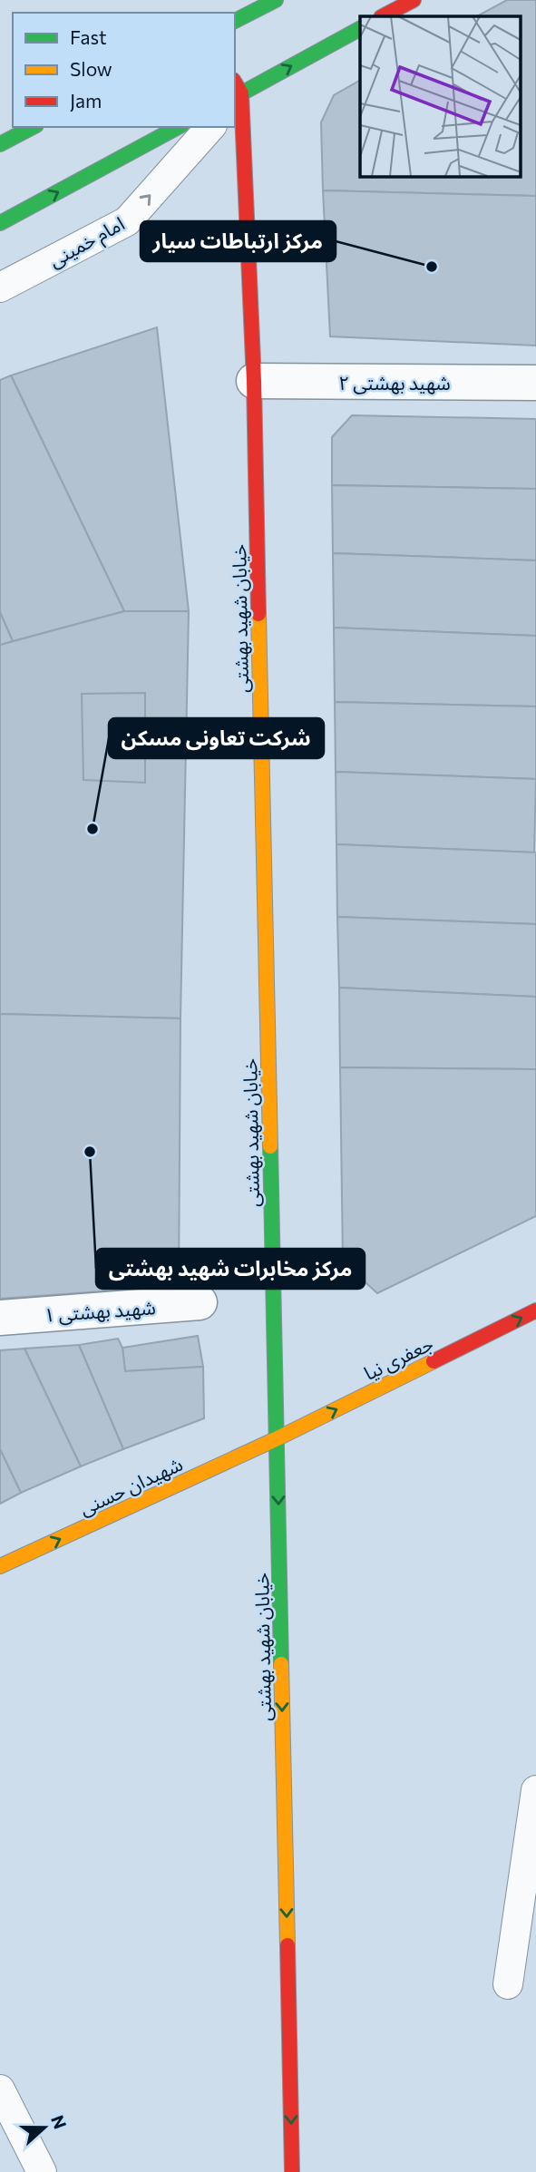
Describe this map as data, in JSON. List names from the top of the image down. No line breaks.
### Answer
{"streets":{"street":["شهید بهشتی ۲","خیابان شهید بهشتی","شهید بهشتی ۱","جعفری نیا","شهیدان حسنی"],"lane":["امام خمینی"]},"crossings":[["شهید بهشتی ۲","خیابان شهید بهشتی"],["خیابان شهید بهشتی","جعفری نیا"],["خیابان شهید بهشتی","شهیدان حسنی"],["جعفری نیا","شهیدان حسنی"]],"one_way":["امام خمینی","خیابان شهید بهشتی","جعفری نیا","شهیدان حسنی"],"places":["مرکز ارتباطات سیار","شرکت تعاونی مسکن","مرکز مخابرات شهید بهشتی"],"legend":["Fast","Slow","Jam"],"north":"right"}
